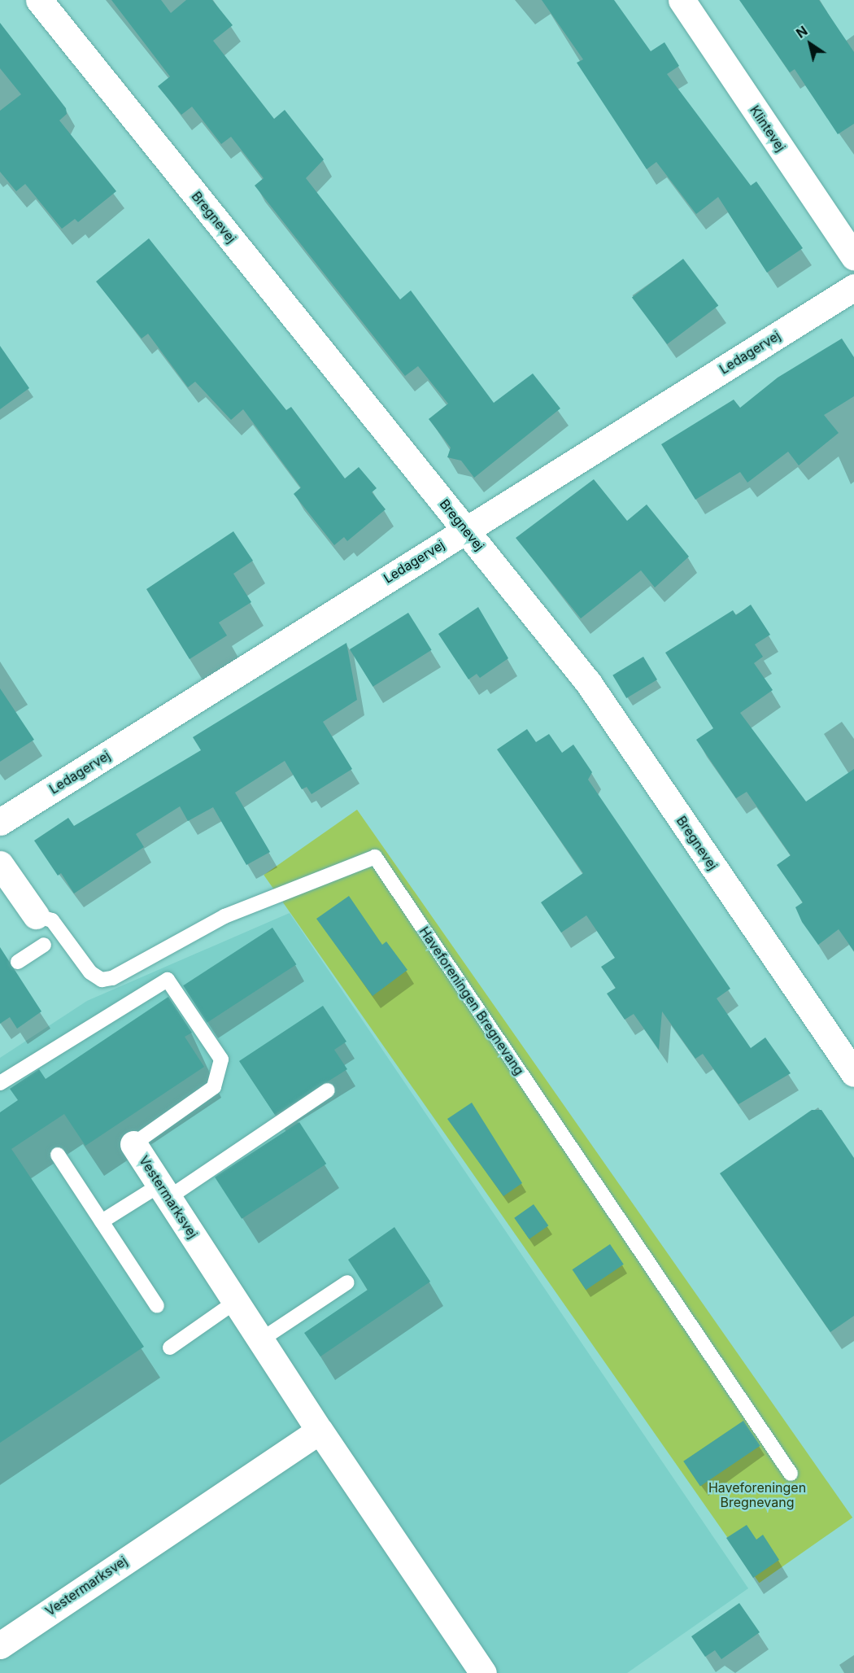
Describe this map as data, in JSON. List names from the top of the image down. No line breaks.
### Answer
{"streets":{"street":["Klintevej","Bregnevej","Ledagervej","Vestermarksvej"],"lane":["Haveforeningen Bregnevang"]},"crossings":[["Bregnevej","Ledagervej"]],"parks":["Haveforeningen Bregnevang"],"north":"top left"}
